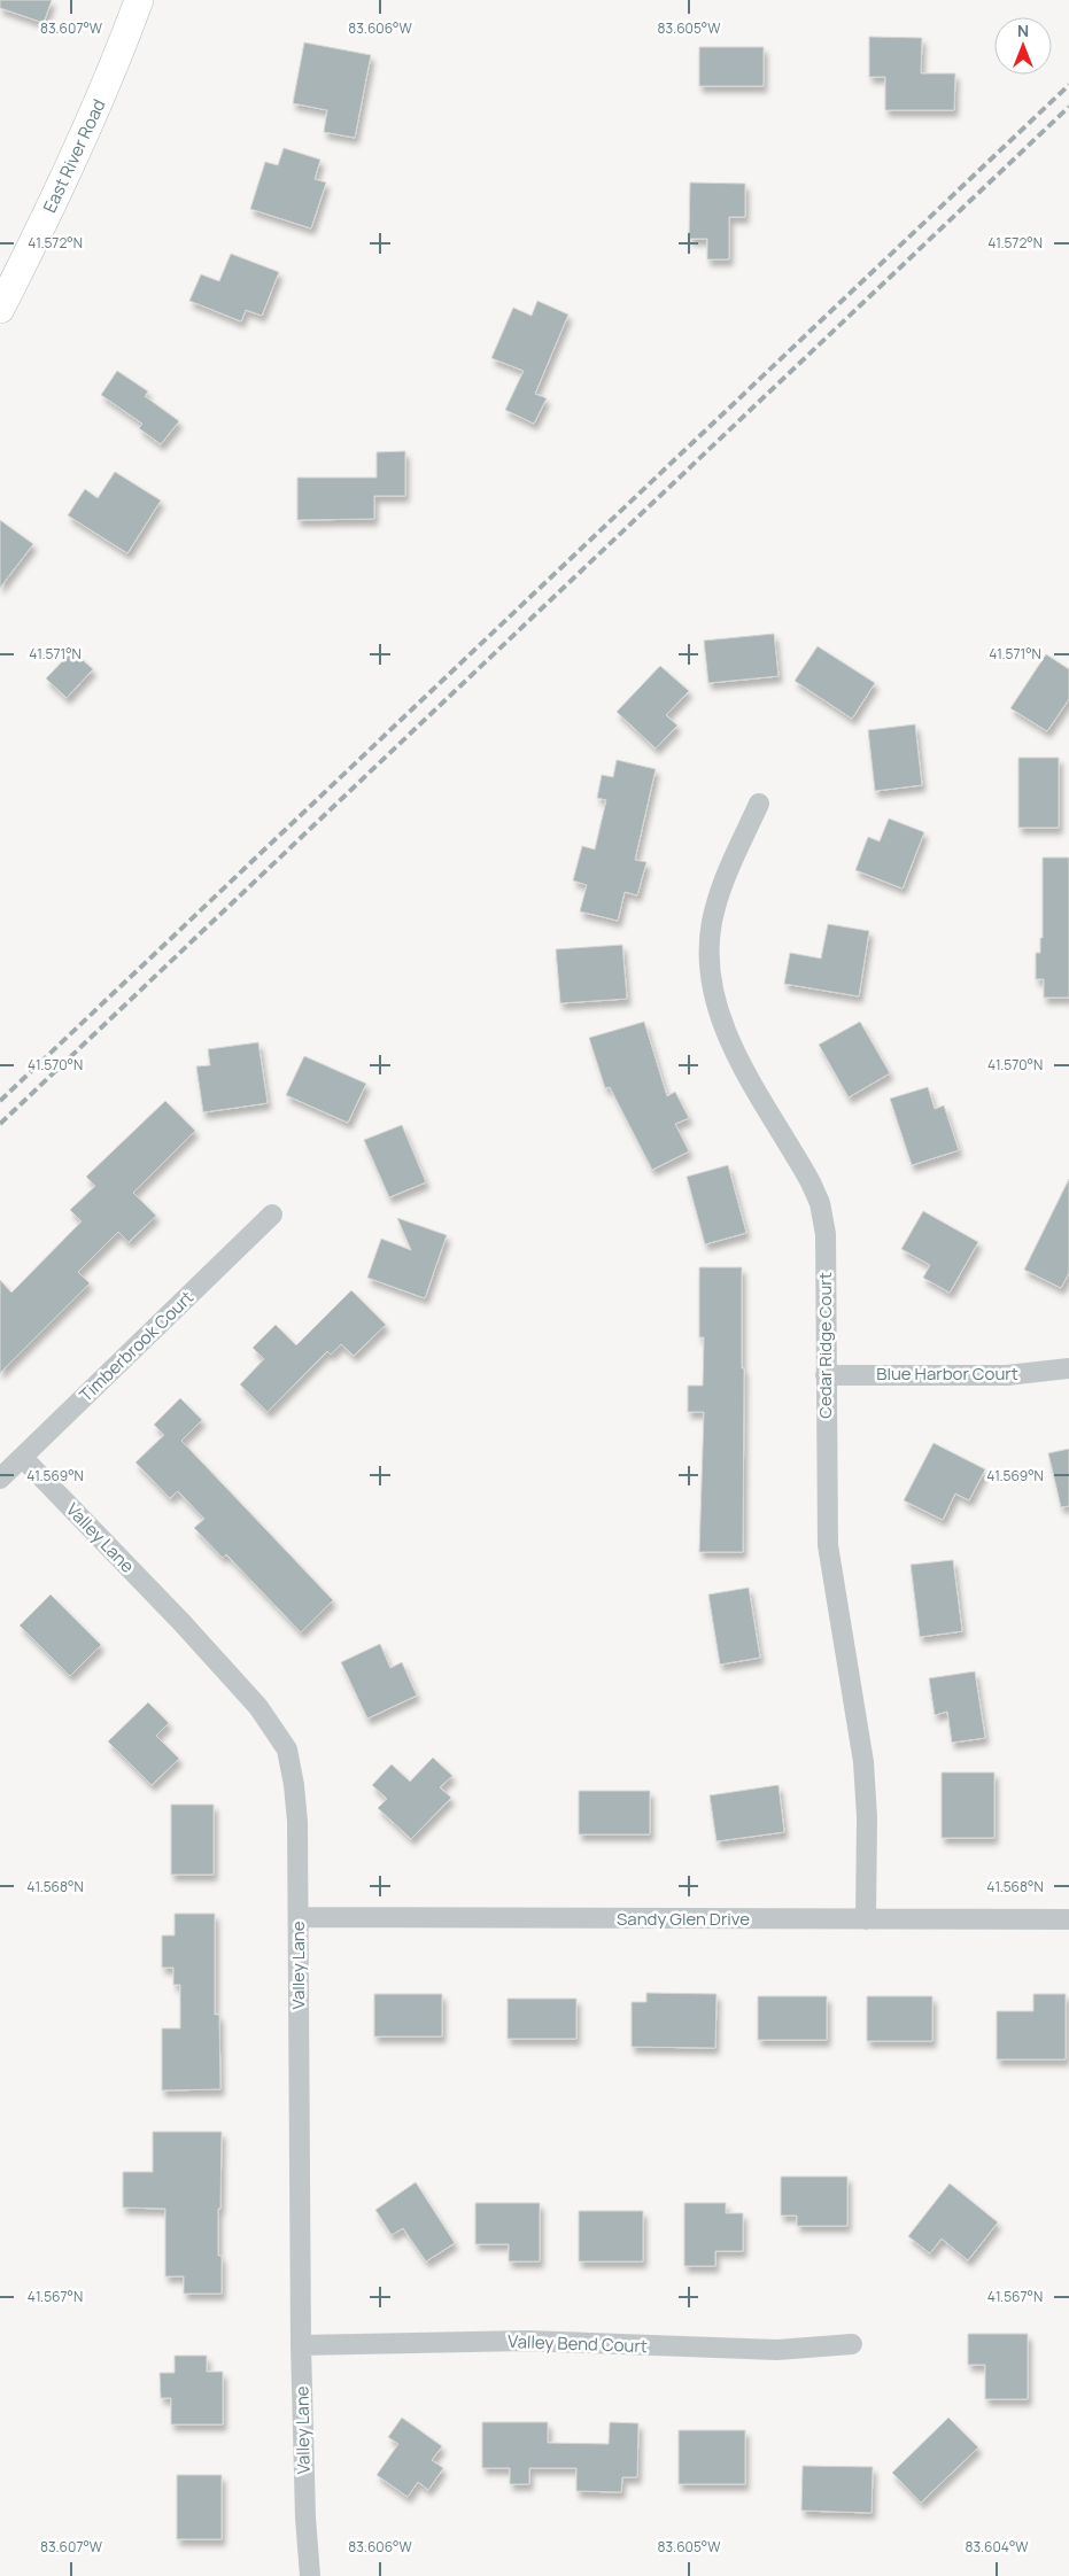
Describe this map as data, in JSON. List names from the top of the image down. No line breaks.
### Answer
{"streets":{"main road":["East River Road"],"street":["Cedar Ridge Court","Timberbrook Court","Blue Harbor Court","Valley Lane","Sandy Glen Drive","Valley Bend Court"]},"crossings":[["Cedar Ridge Court","Blue Harbor Court"],["Cedar Ridge Court","Sandy Glen Drive"],["Timberbrook Court","Valley Lane"],["Valley Lane","Sandy Glen Drive"],["Valley Lane","Valley Bend Court"]],"north":"top","coordinates":["83.607°W","83.606°W","83.605°W","41.572°N","41.571°N","41.570°N","41.569°N","41.568°N","41.567°N","83.604°W"]}
